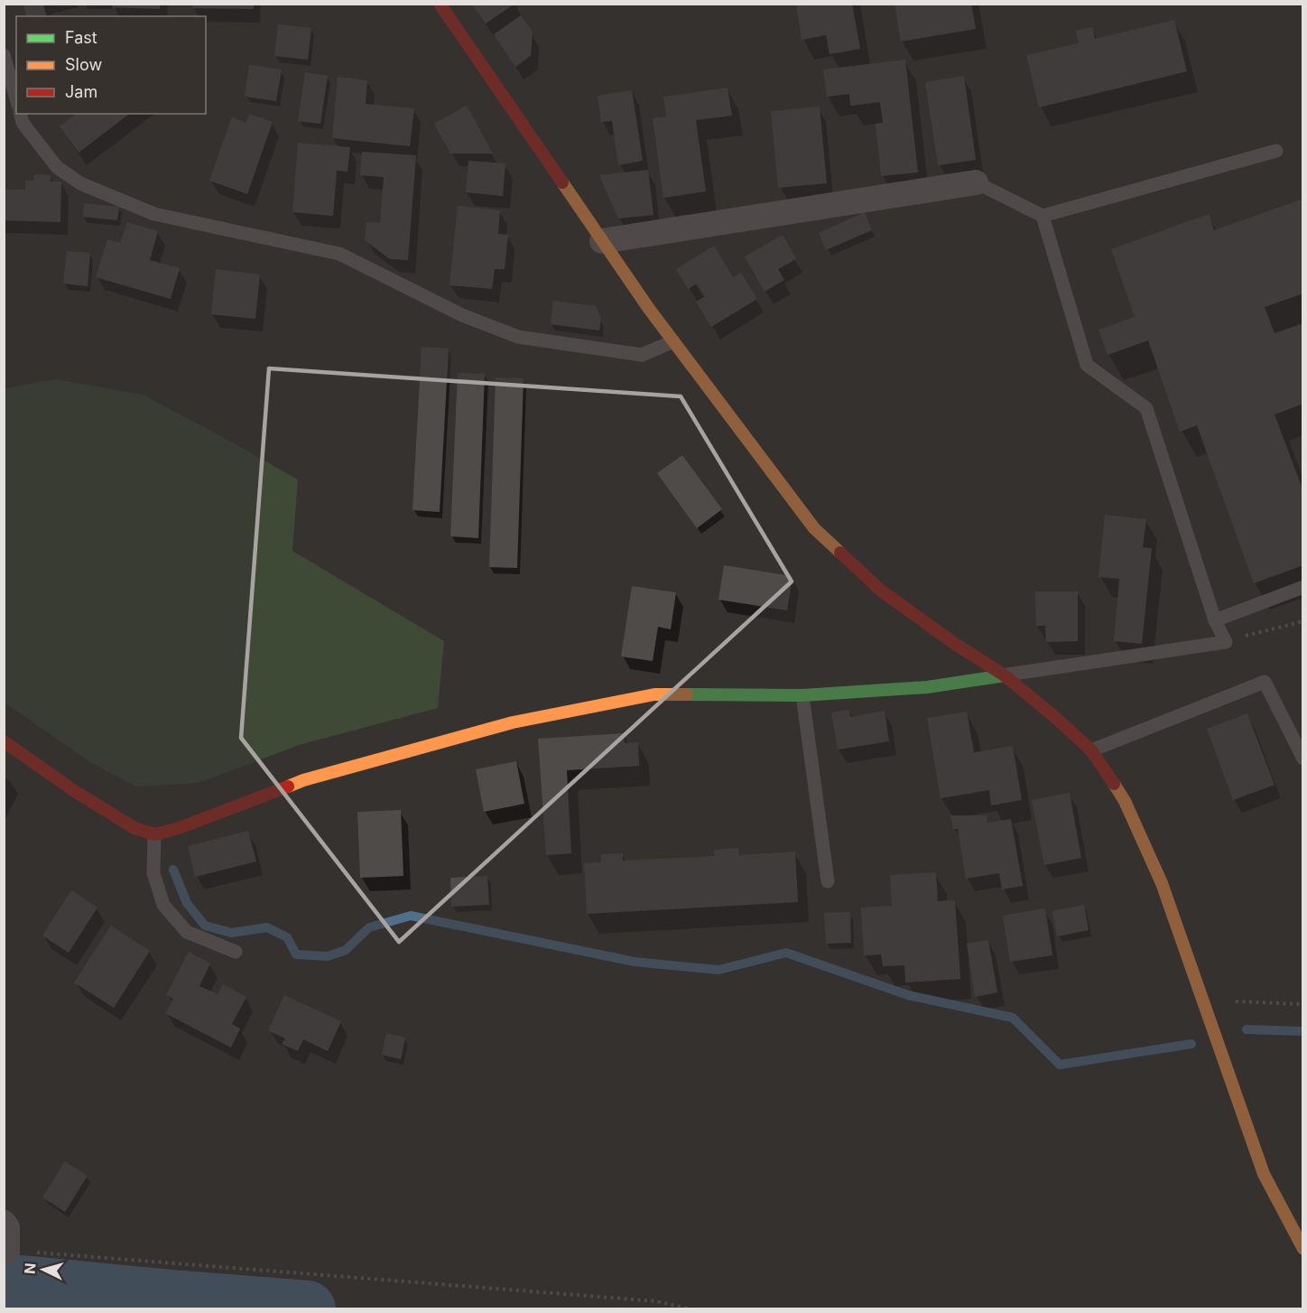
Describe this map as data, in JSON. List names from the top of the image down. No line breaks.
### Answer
{"legend":["Fast","Slow","Jam"],"north":"left"}
